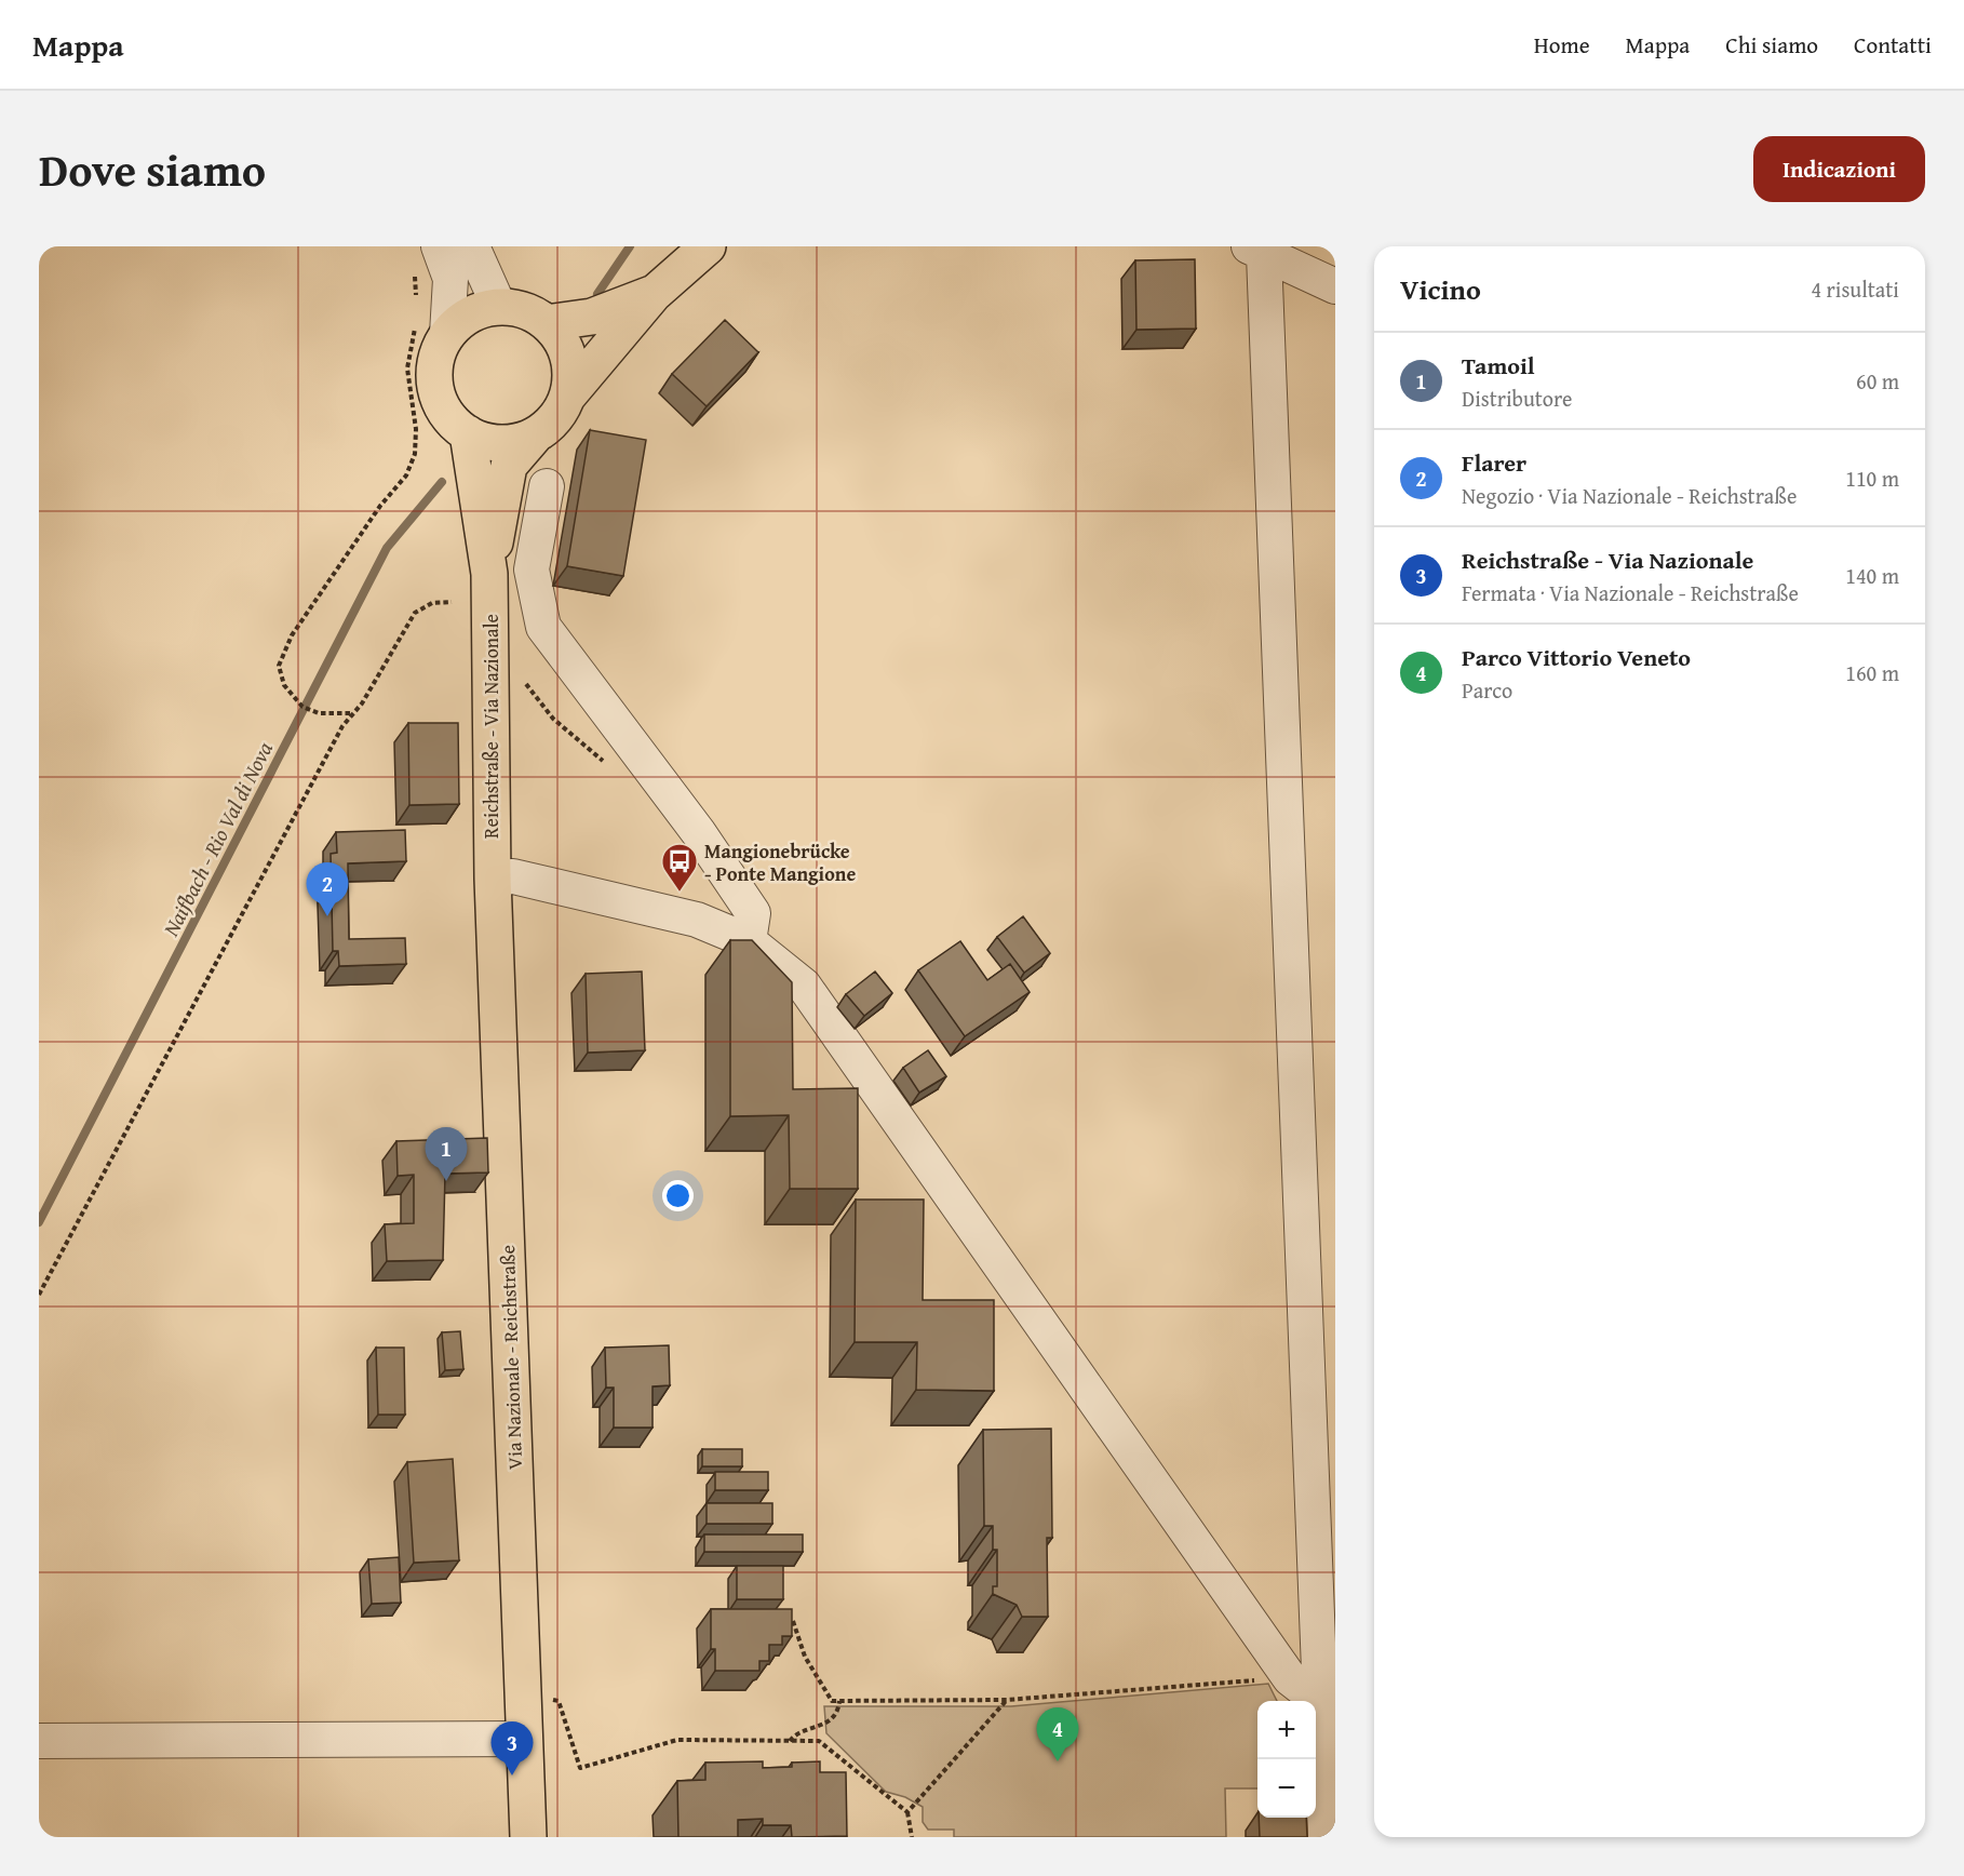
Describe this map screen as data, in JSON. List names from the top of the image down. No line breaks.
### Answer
{"streets":{"main road":["Reichstraße - Via Nazionale","Via Nazionale - Reichstraße"]},"crossings":[["Reichstraße - Via Nazionale","Via Nazionale - Reichstraße"]],"water":["Naifbach - Rio Val di Nova"],"places":{"bus stop":["Mangionebrücke - Ponte Mangione"]},"page":{"header":"Mappa","nav":["Home","Mappa","Chi siamo","Contatti"],"title":"Dove siamo","buttons":"Indicazioni","heading":["Vicino","4 risultati"],"list":[{"mark":"1","name":"Tamoil","note":"Distributore","value":"60 m"},{"mark":"2","name":"Flarer","note":"Negozio · Via Nazionale - Reichstraße","value":"110 m"},{"mark":"3","name":"Reichstraße - Via Nazionale","note":"Fermata · Via Nazionale - Reichstraße","value":"140 m"},{"mark":"4","name":"Parco Vittorio Veneto","note":"Parco","value":"160 m"}],"pins":["2","1","4","3"],"map_buttons":["+","−"]}}
